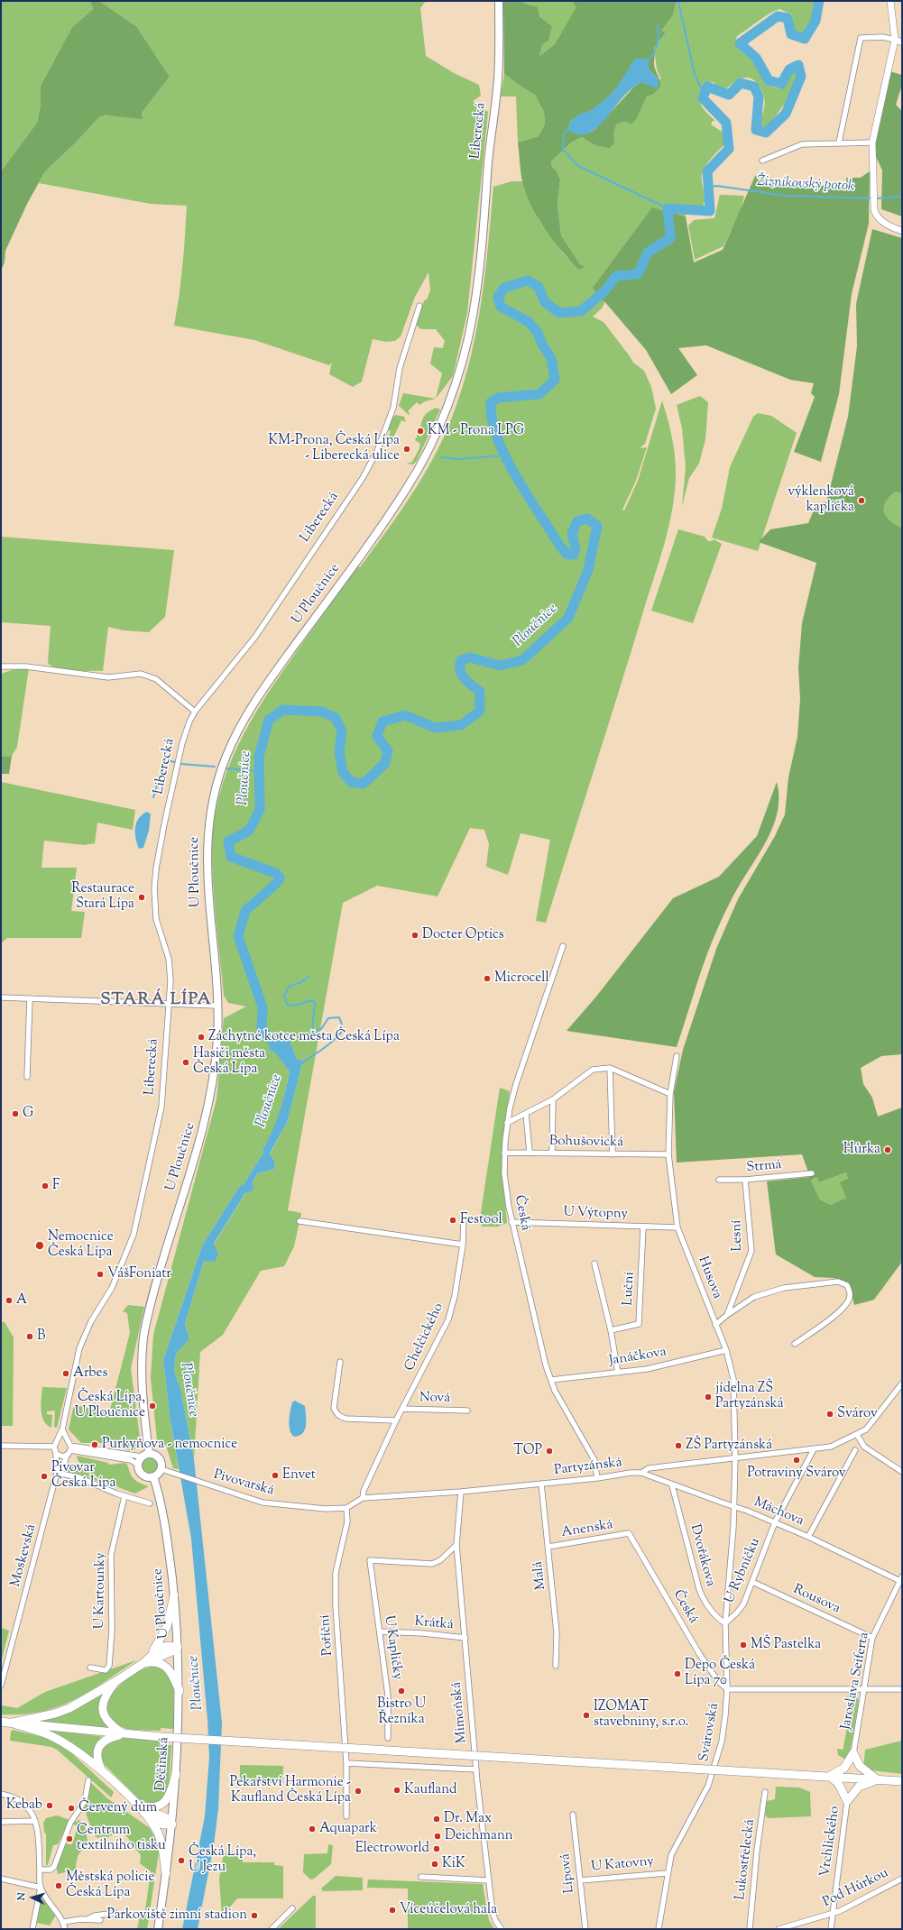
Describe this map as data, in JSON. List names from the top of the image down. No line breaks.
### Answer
{"streets":{"main road":["Liberecká","U Ploučnice","Děčínská"],"street":["Bohušovická","Strmá","Česká","U Výtopny","Lesní","Husova","Luční","Chelčického","Janáčkova","Nová","Partyzánská","Pivovarská","Máchova","Anenská","Moskevská","Dvořákova","U Rybníčku","Malá","U Kartounky","Rousova","Krátká","Poříční","U Kapličky","Jaroslava Seiferta","Mimoňská","Svárovská","Vrchlického","Lukostřelecká","U Katovny","Lípová","Pod Hůrkou"]},"crossings":[["Liberecká","U Ploučnice"],["U Ploučnice","Pivovarská"],["U Ploučnice","Děčínská"],["Bohušovická","Česká"],["Bohušovická","Husova"],["Strmá","Lesní"],["Česká","U Výtopny"],["Česká","Janáčkova"],["Česká","Partyzánská"],["Česká","Anenská"],["Česká","Svárovská"],["U Výtopny","Husova"],["U Výtopny","Luční"],["Lesní","Husova"],["Husova","Janáčkova"],["Husova","Partyzánská"],["Husova","Máchova"],["Husova","Svárovská"],["Chelčického","Nová"],["Chelčického","Partyzánská"],["Chelčického","Pivovarská"],["Partyzánská","Pivovarská"],["Partyzánská","Máchova"],["Partyzánská","U Rybníčku"],["Partyzánská","Malá"],["Partyzánská","Mimoňská"],["Pivovarská","Poříční"],["Máchova","Dvořákova"],["Máchova","U Rybníčku"],["Máchova","Jaroslava Seiferta"],["Máchova","Svárovská"],["Anenská","Malá"],["Dvořákova","U Rybníčku"],["Dvořákova","Svárovská"],["U Rybníčku","Rousova"],["U Rybníčku","Svárovská"],["Rousova","Jaroslava Seiferta"],["Krátká","U Kapličky"],["Krátká","Mimoňská"],["U Kapličky","Mimoňská"],["Svárovská","U Katovny"],["Vrchlického","Pod Hůrkou"],["U Katovny","Lípová"]],"districts":["STARÁ LÍPA"],"water":["Žizníkovský potok","Ploučnice"],"places":["KM - Prona LPG","KM-Prona, Česká Lípa - Liberecká ulice","výklenková kaplička","Restaurace Stará Lípa","Docter Optics","Microcell","Záchytné kotce města Česká Lípa","Hasiči města Česká Lípa","G","Hůrka","F","Festool","Nemocnice Česká Lípa","VášFoniatr","A","B","Arbes","jídelna ZŠ Partyzánská","Česká Lípa, U Ploučnice","Svárov","Purkyňova - nemocnice","ZŠ Partyzánská","TOP","Potraviny Svárov","Envet","Pivovar Česká Lípa","MŠ Pastelka","Depo Česká Lípa 70","Bistro U Řezníka","IZOMAT stavebniny, s.r.o.","Kaufland","Pekařství Harmonie - Kaufland Česká Lípa","Kebab","Červený dům","Dr. Max","Aquapark","Deichmann","Centrum textilního tisku","Electroworld","Česká Lípa, U Jezu","KiK","Městská policie Česká Lípa","Víceúčelová hala","Parkoviště zimní stadion"],"north":"left"}
